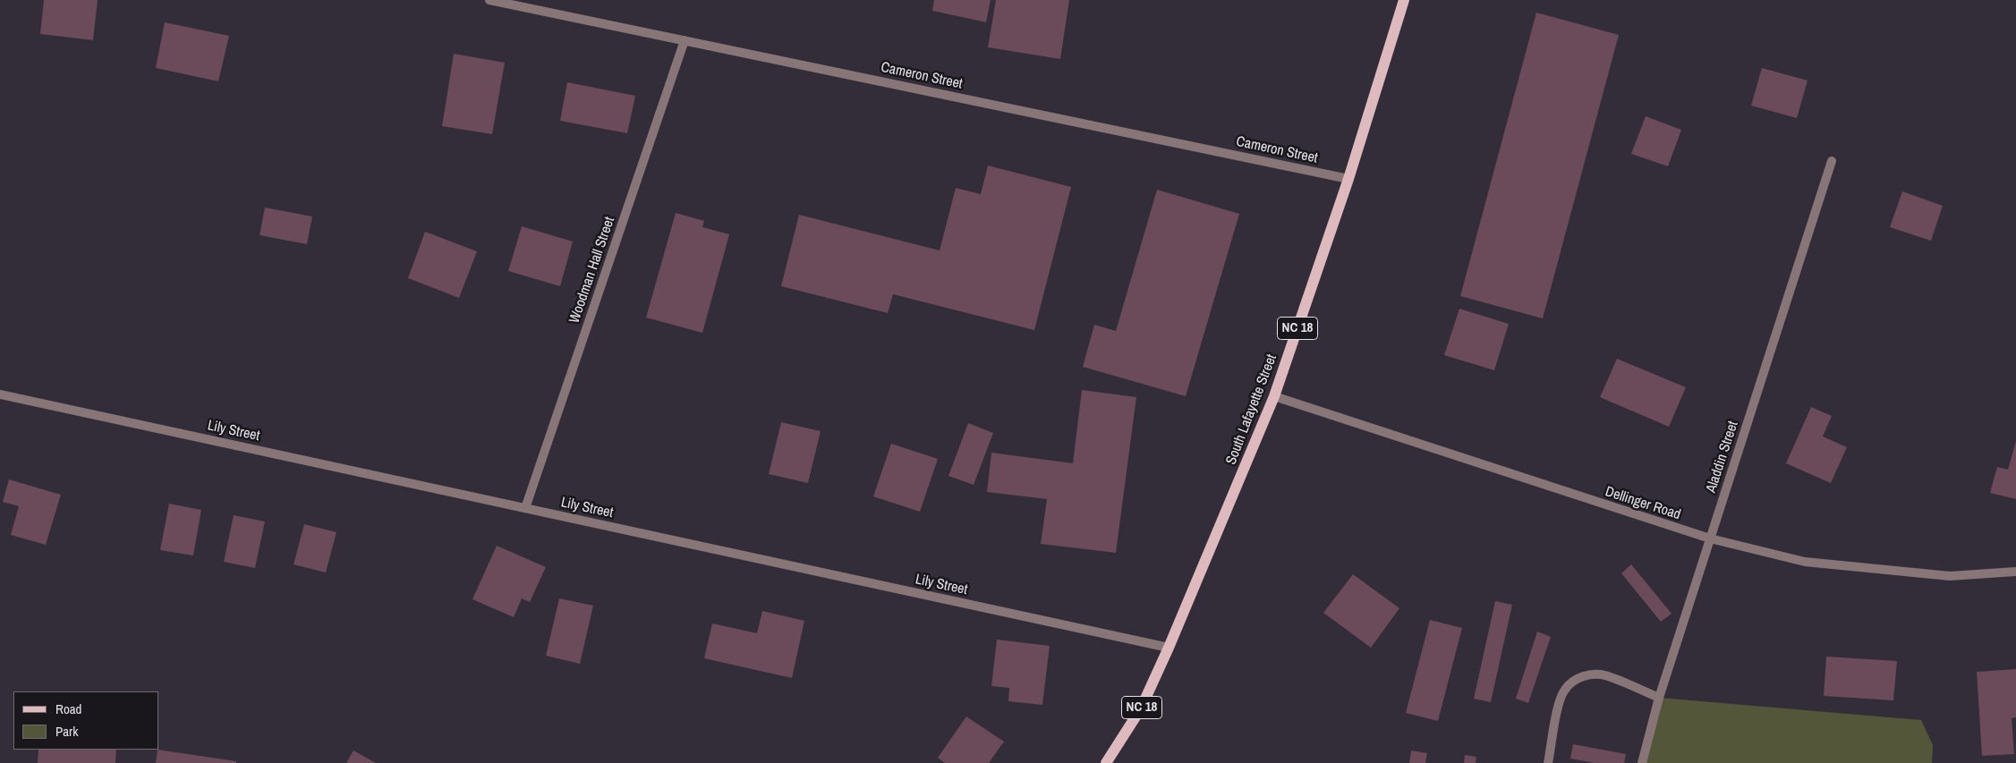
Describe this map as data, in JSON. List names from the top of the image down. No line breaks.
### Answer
{"streets":{"main road":["NC 18","South Lafayette Street"],"street":["Cameron Street","Woodman Hall Street","Lily Street","Aladdin Street","Dellinger Road"]},"crossings":[["Cameron Street","Woodman Hall Street"],["Cameron Street","South Lafayette Street"],["Woodman Hall Street","Lily Street"],["South Lafayette Street","Lily Street"],["South Lafayette Street","Dellinger Road"],["Aladdin Street","Dellinger Road"]],"legend":["Road","Park"]}
